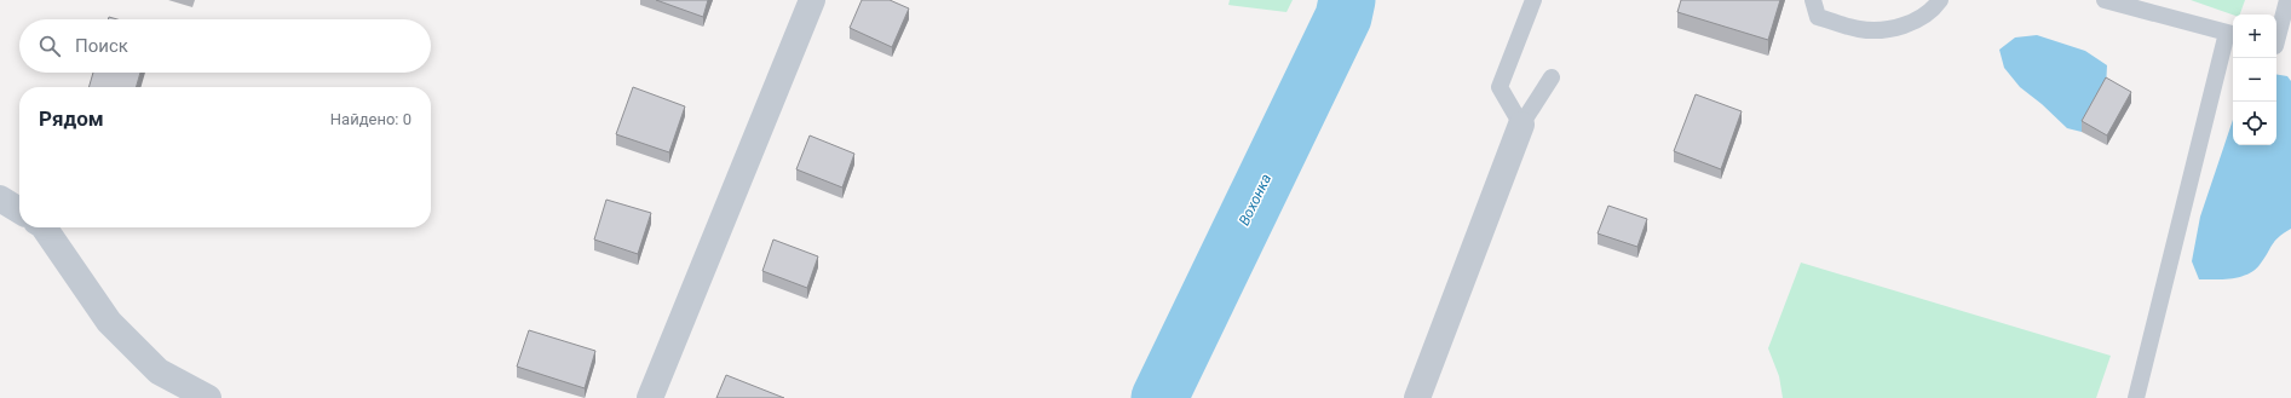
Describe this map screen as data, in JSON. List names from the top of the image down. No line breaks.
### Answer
{"water":["Вохонка"],"page":{"map_buttons":["+","−"],"search":"Поиск","heading":["Рядом","Найдено: 0"]}}
